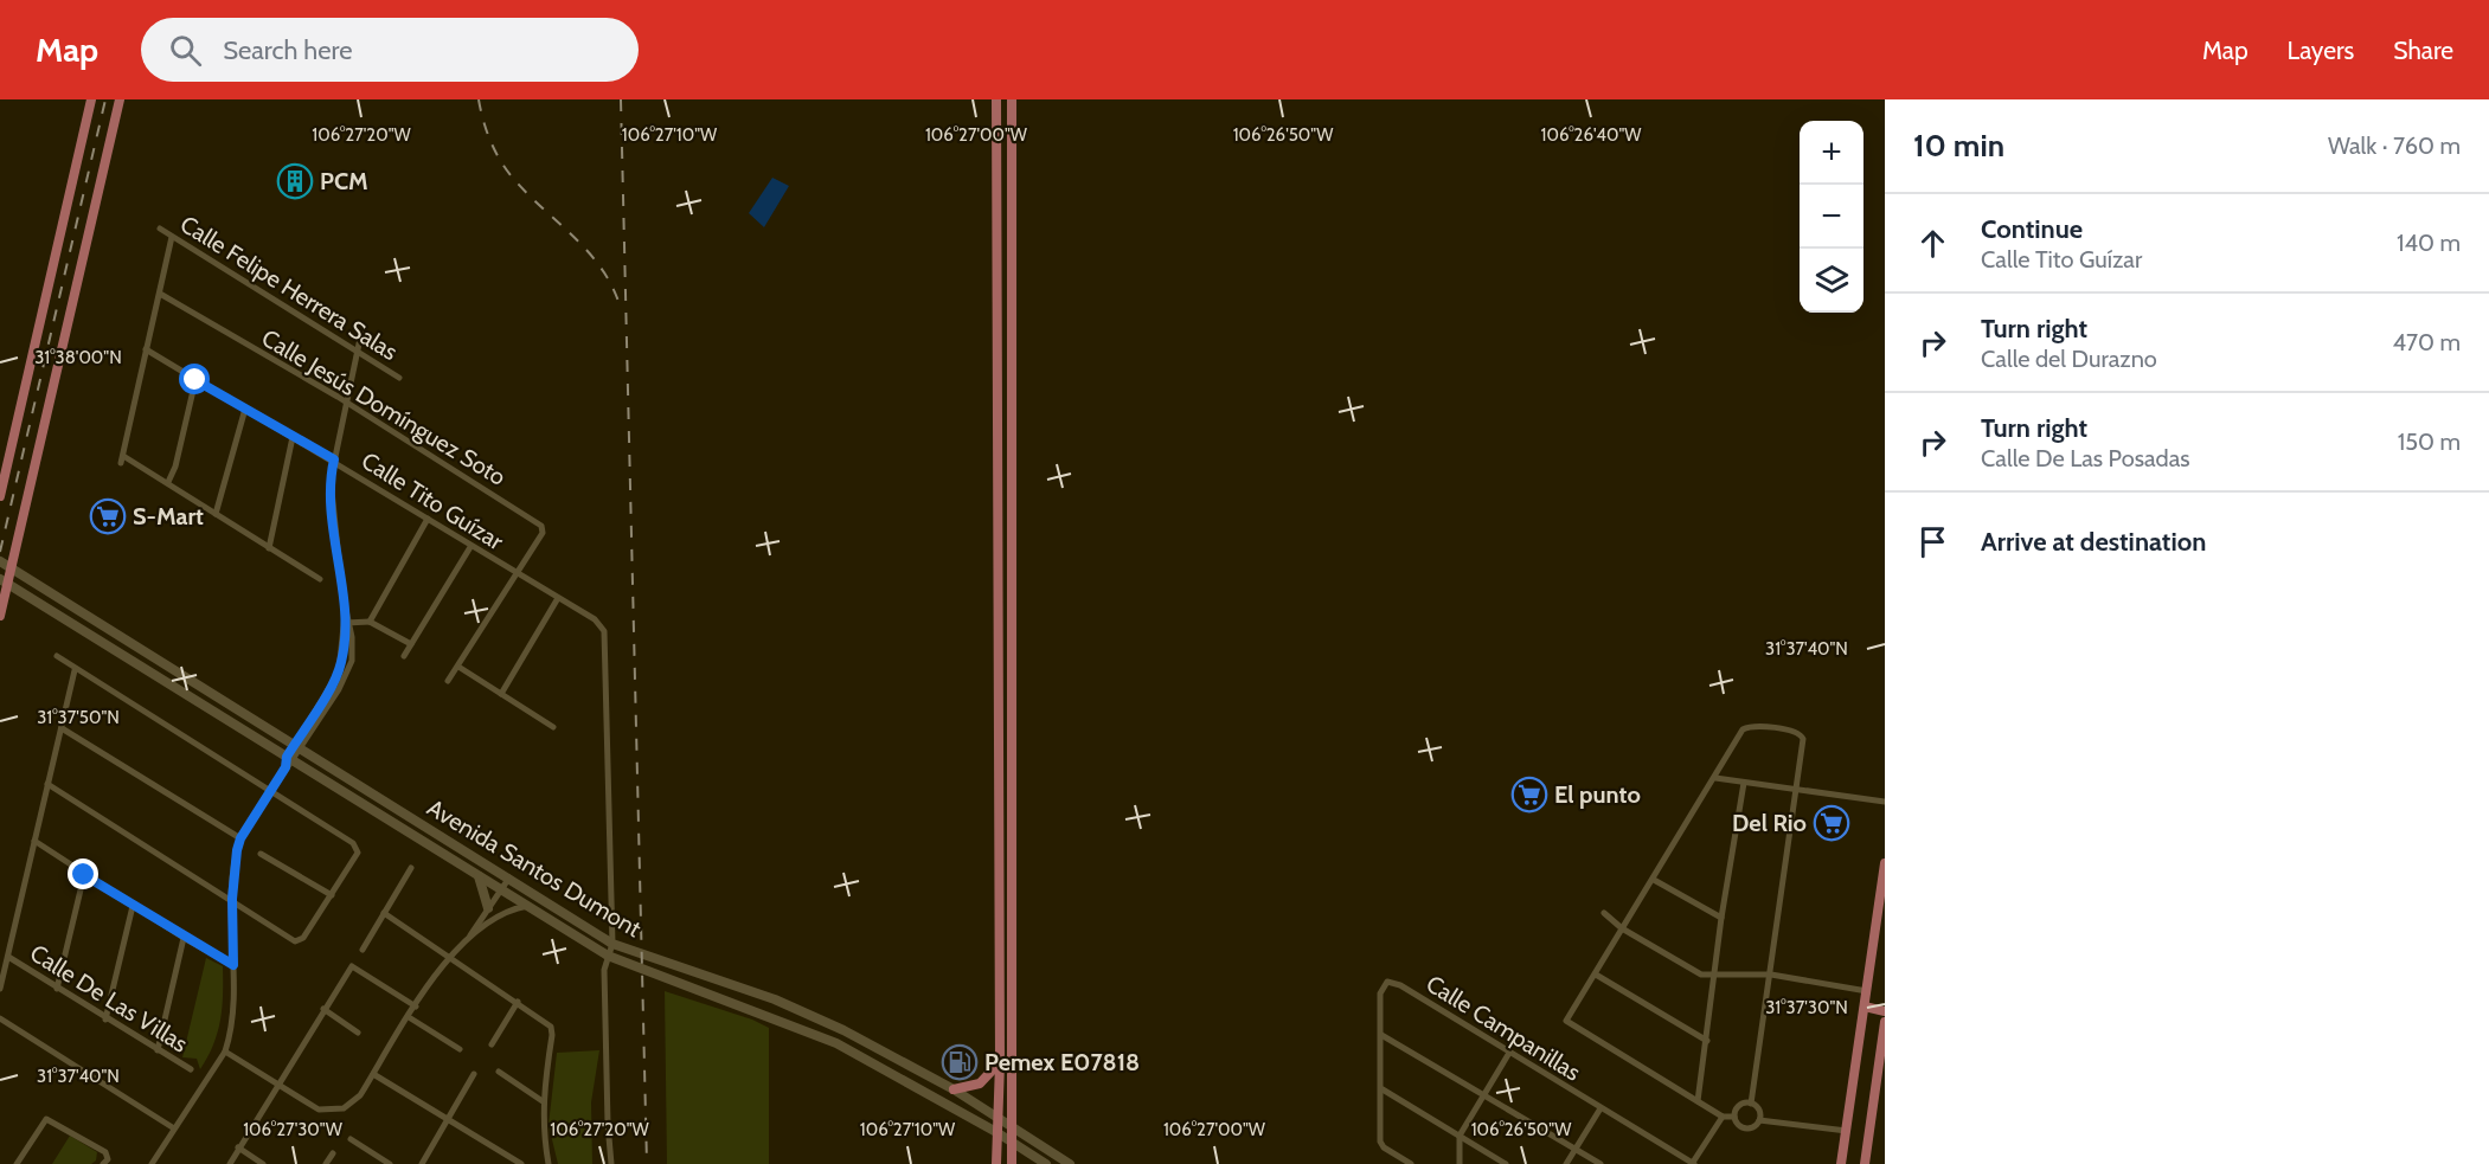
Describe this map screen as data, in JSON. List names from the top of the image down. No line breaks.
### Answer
{"streets":{"main road":["Avenida Santos Dumont"],"street":["Calle Felipe Herrera Salas","Calle Jesús Domínguez Soto","Calle Tito Guízar","Calle De Las Villas","Calle Campanillas"]},"crossings":[["Calle Jesús Domínguez Soto","Calle Tito Guízar"],["Calle Tito Guízar","Avenida Santos Dumont"]],"places":{"building":["PCM"],"supermarket":["S-Mart","El punto","Del Rio"],"fuel station":["Pemex E07818"]},"page":{"header":"Map","search":"Search here","nav":["Map","Layers","Share"],"heading":["10 min","Walk · 760 m"],"map_buttons":["+","−"],"list":[["Continue","Calle Tito Guízar","140 m"],["Turn right","Calle del Durazno","470 m"],["Turn right","Calle De Las Posadas","150 m"],"Arrive at destination"]},"coordinates":["106°27'20\"W","106°27'10\"W","106°27'00\"W","106°26'50\"W","106°26'40\"W","31°38'00\"N","31°37'40\"N","31°37'50\"N","31°37'30\"N","106°27'30\"W"]}
